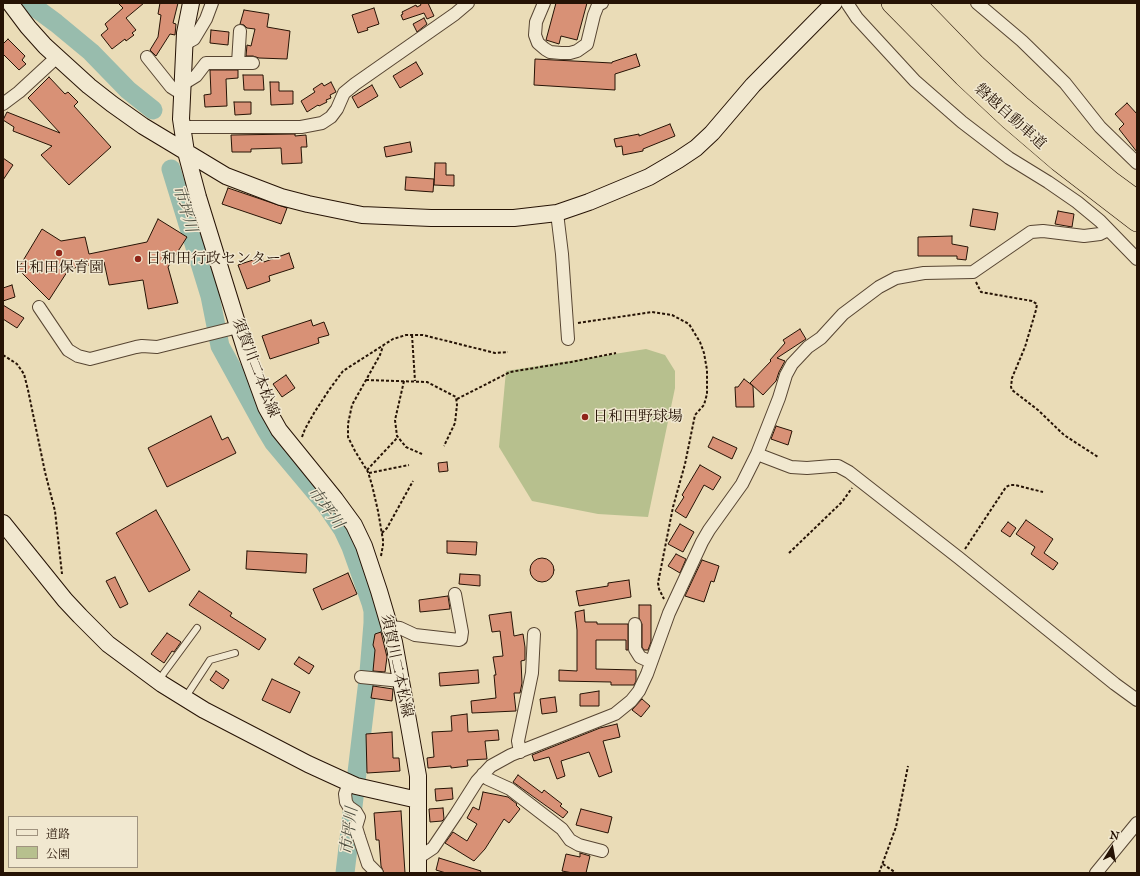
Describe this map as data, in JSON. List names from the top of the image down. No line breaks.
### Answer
{"streets":{"highway":["磐越自動車道"],"street":["須賀川二本松線"]},"water":["市坪川"],"places":["日和田保育園","日和田行政センター","日和田野球場"],"legend":["道路","公園"],"north":"top"}
